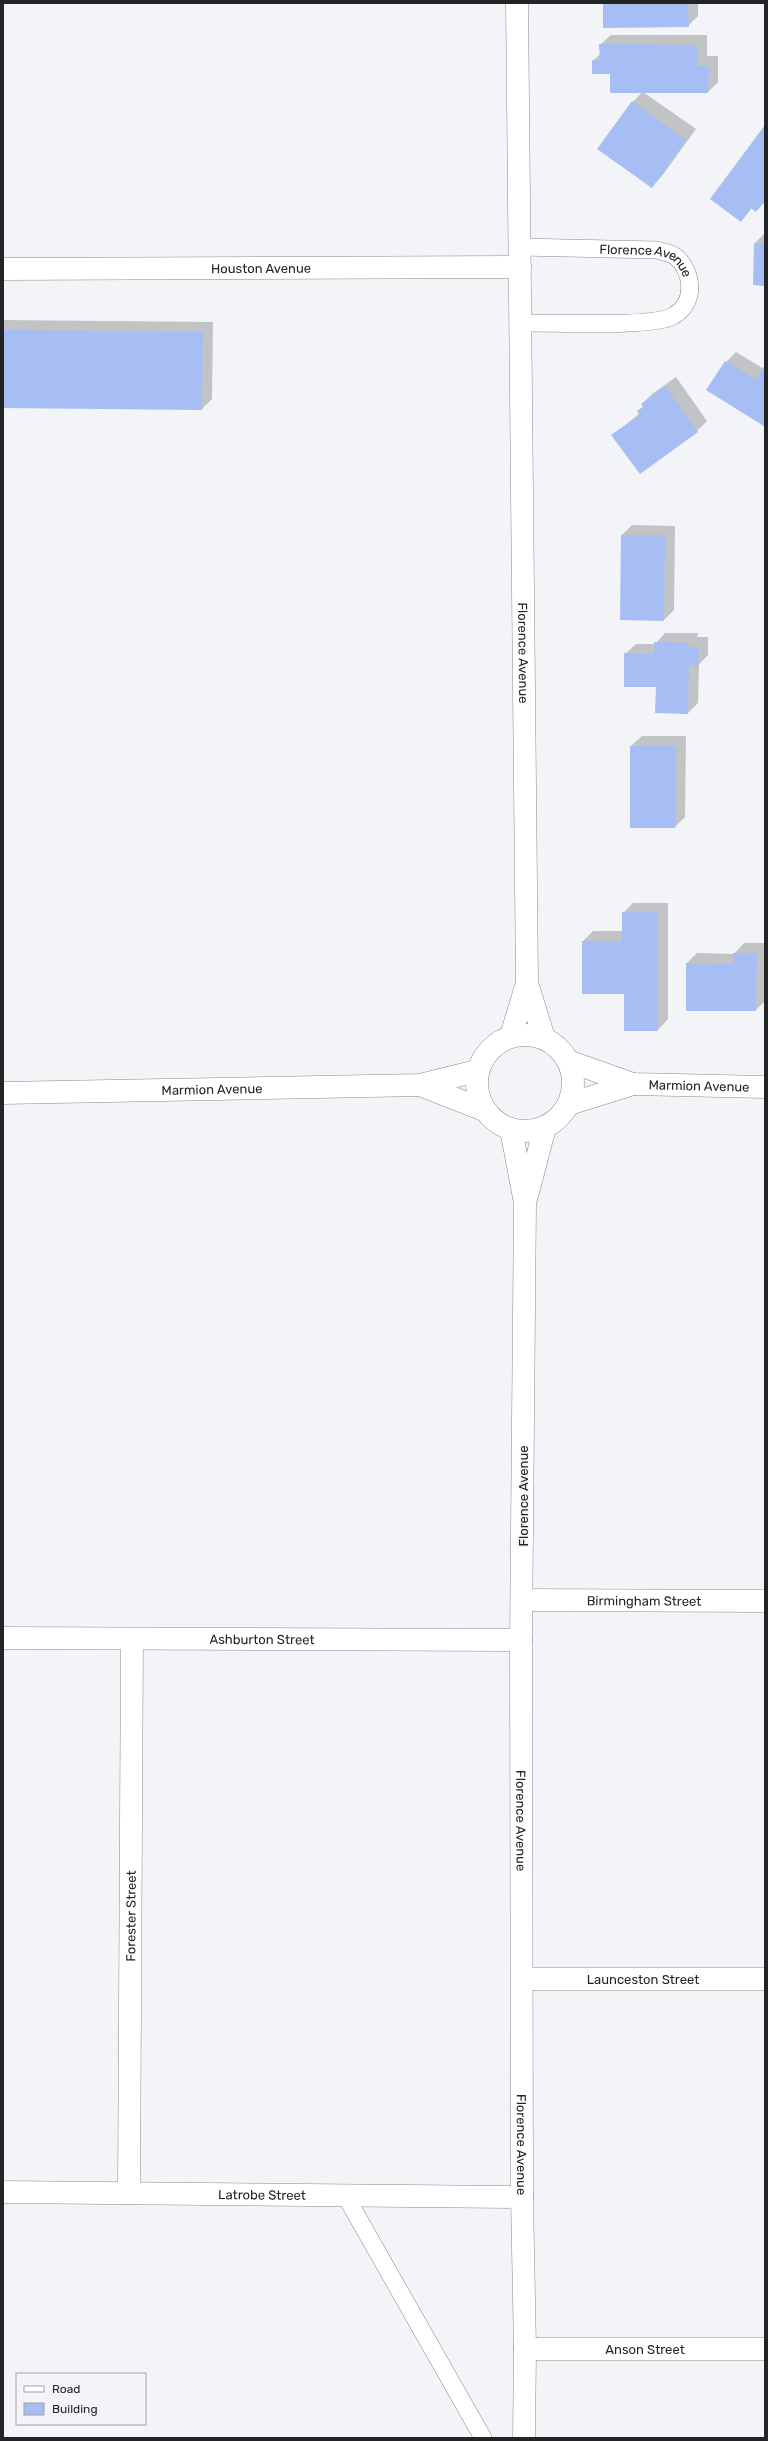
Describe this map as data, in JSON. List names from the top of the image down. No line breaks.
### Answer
{"streets":{"street":["Florence Avenue","Houston Avenue","Marmion Avenue","Birmingham Street","Ashburton Street","Forester Street","Launceston Street","Latrobe Street","Anson Street"]},"crossings":[["Florence Avenue","Houston Avenue"],["Florence Avenue","Marmion Avenue"],["Florence Avenue","Birmingham Street"],["Florence Avenue","Ashburton Street"],["Florence Avenue","Launceston Street"],["Florence Avenue","Latrobe Street"],["Florence Avenue","Anson Street"],["Ashburton Street","Forester Street"],["Forester Street","Latrobe Street"]],"legend":["Road","Building"]}
